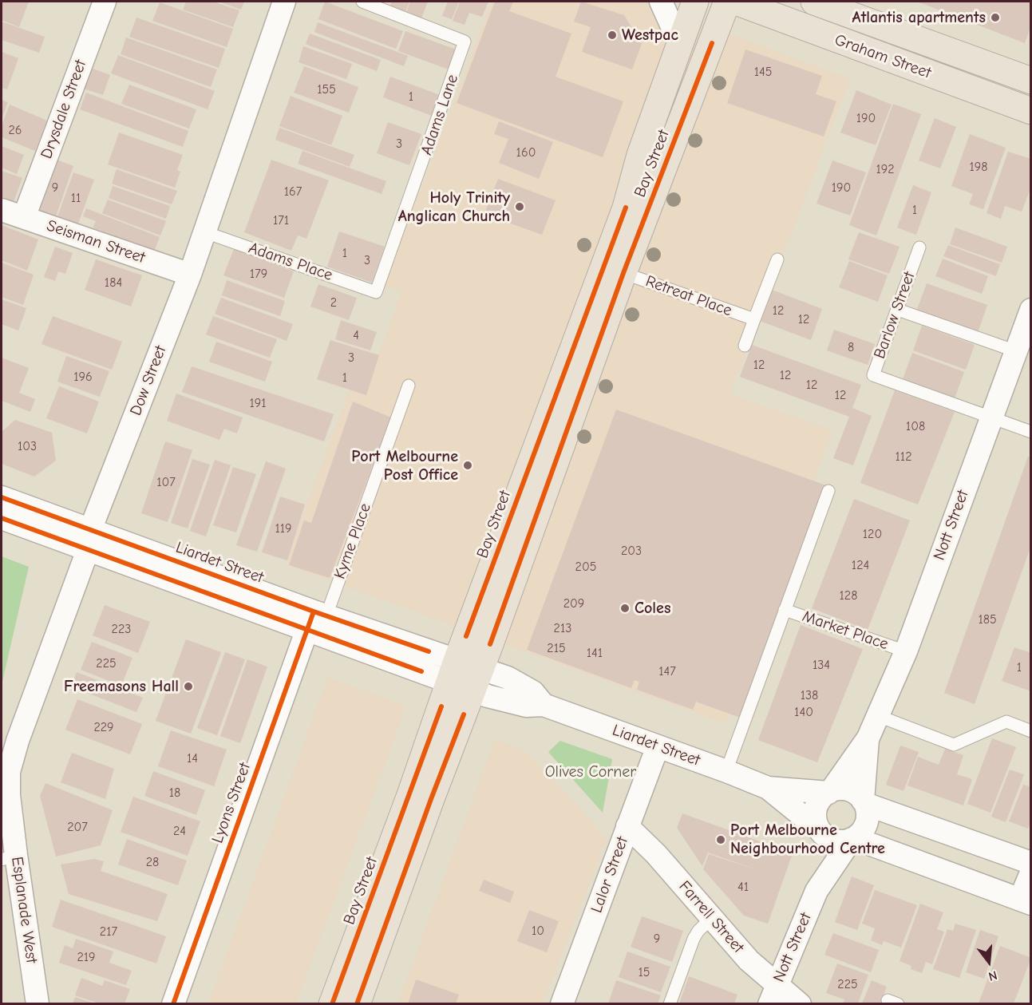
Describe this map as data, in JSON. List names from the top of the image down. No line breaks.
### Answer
{"streets":{"main road":["Graham Street","Bay Street"],"street":["Drysdale Street","Seisman Street","Dow Street","Nott Street","Liardet Street","Lyons Street","Lalor Street","Esplanade West","Farrell Street"],"lane":["Adams Lane","Adams Place","Retreat Place","Barlow Street","Kyme Place","Market Place"]},"crossings":[["Drysdale Street","Seisman Street"],["Adams Lane","Adams Place"],["Bay Street","Retreat Place"],["Bay Street","Liardet Street"],["Seisman Street","Dow Street"],["Adams Place","Dow Street"],["Barlow Street","Nott Street"],["Dow Street","Liardet Street"],["Dow Street","Esplanade West"],["Nott Street","Liardet Street"],["Nott Street","Market Place"],["Nott Street","Farrell Street"],["Kyme Place","Liardet Street"],["Kyme Place","Lyons Street"],["Liardet Street","Lyons Street"],["Liardet Street","Lalor Street"],["Lalor Street","Farrell Street"]],"parks":["Olives Corner"],"places":["Atlantis apartments","Westpac","Holy Trinity Anglican Church","Port Melbourne Post Office","Coles","Freemasons Hall","Port Melbourne Neighbourhood Centre"],"house_numbers":["145","155","1","190","26","3","160","198","192","9","190","167","11","1","171","1","3","179","184","2","12","12","4","8","3","12","12","196","1","12","12","191","108","103","112","107","119","120","203","124","205","128","209","185","213","223","215","141","225","134","1","147","138","140","229","14","18","207","24","28","41","10","217","9","219","15","225"],"north":"bottom"}
